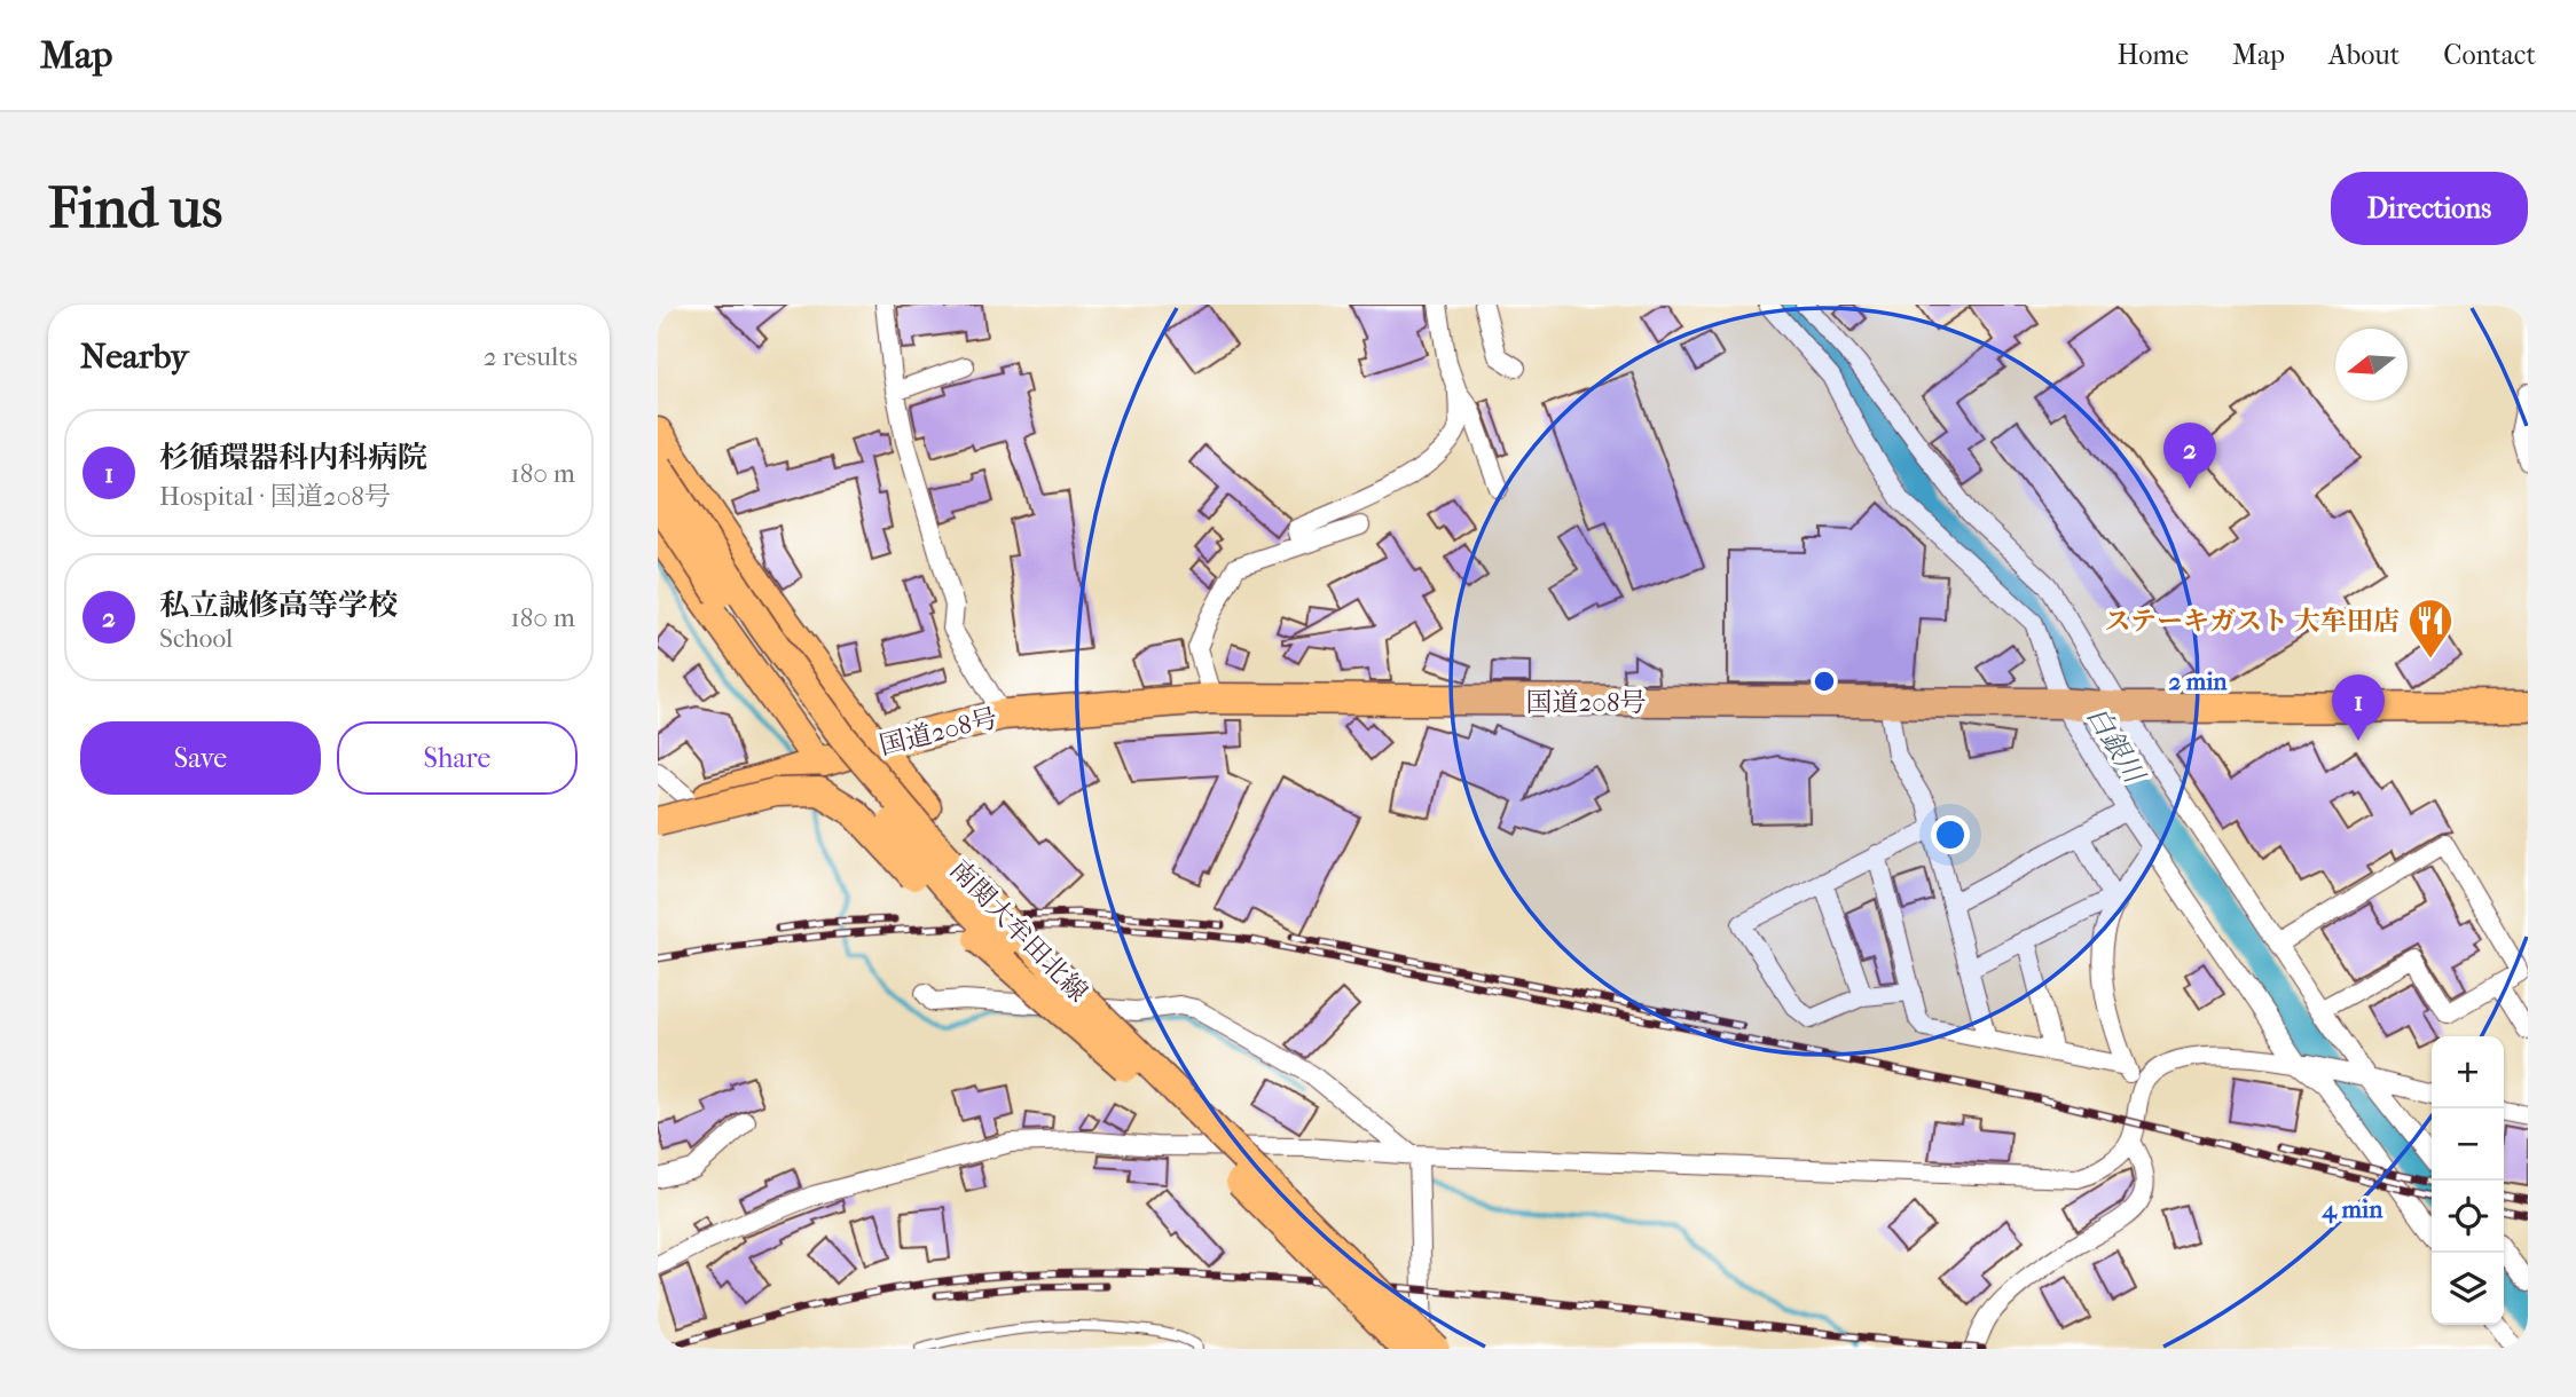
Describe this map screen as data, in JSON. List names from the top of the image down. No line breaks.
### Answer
{"streets":{"highway":["国道208号"],"main road":["南関大牟田北線"]},"water":["白銀川"],"places":{"restaurant":["ステーキガスト 大牟田店"]},"north":"left","page":{"header":"Map","nav":["Home","Map","About","Contact"],"buttons":["Directions",["Save","Share"]],"title":"Find us","heading":["Nearby","2 results"],"list":[{"mark":"1","name":"杉循環器科内科病院","note":"Hospital · 国道208号","value":"180 m"},{"mark":"2","name":"私立誠修高等学校","note":"School","value":"180 m"}],"pins":["2","1"],"map_buttons":["+","−"]},"rings":["2 min","4 min"]}
